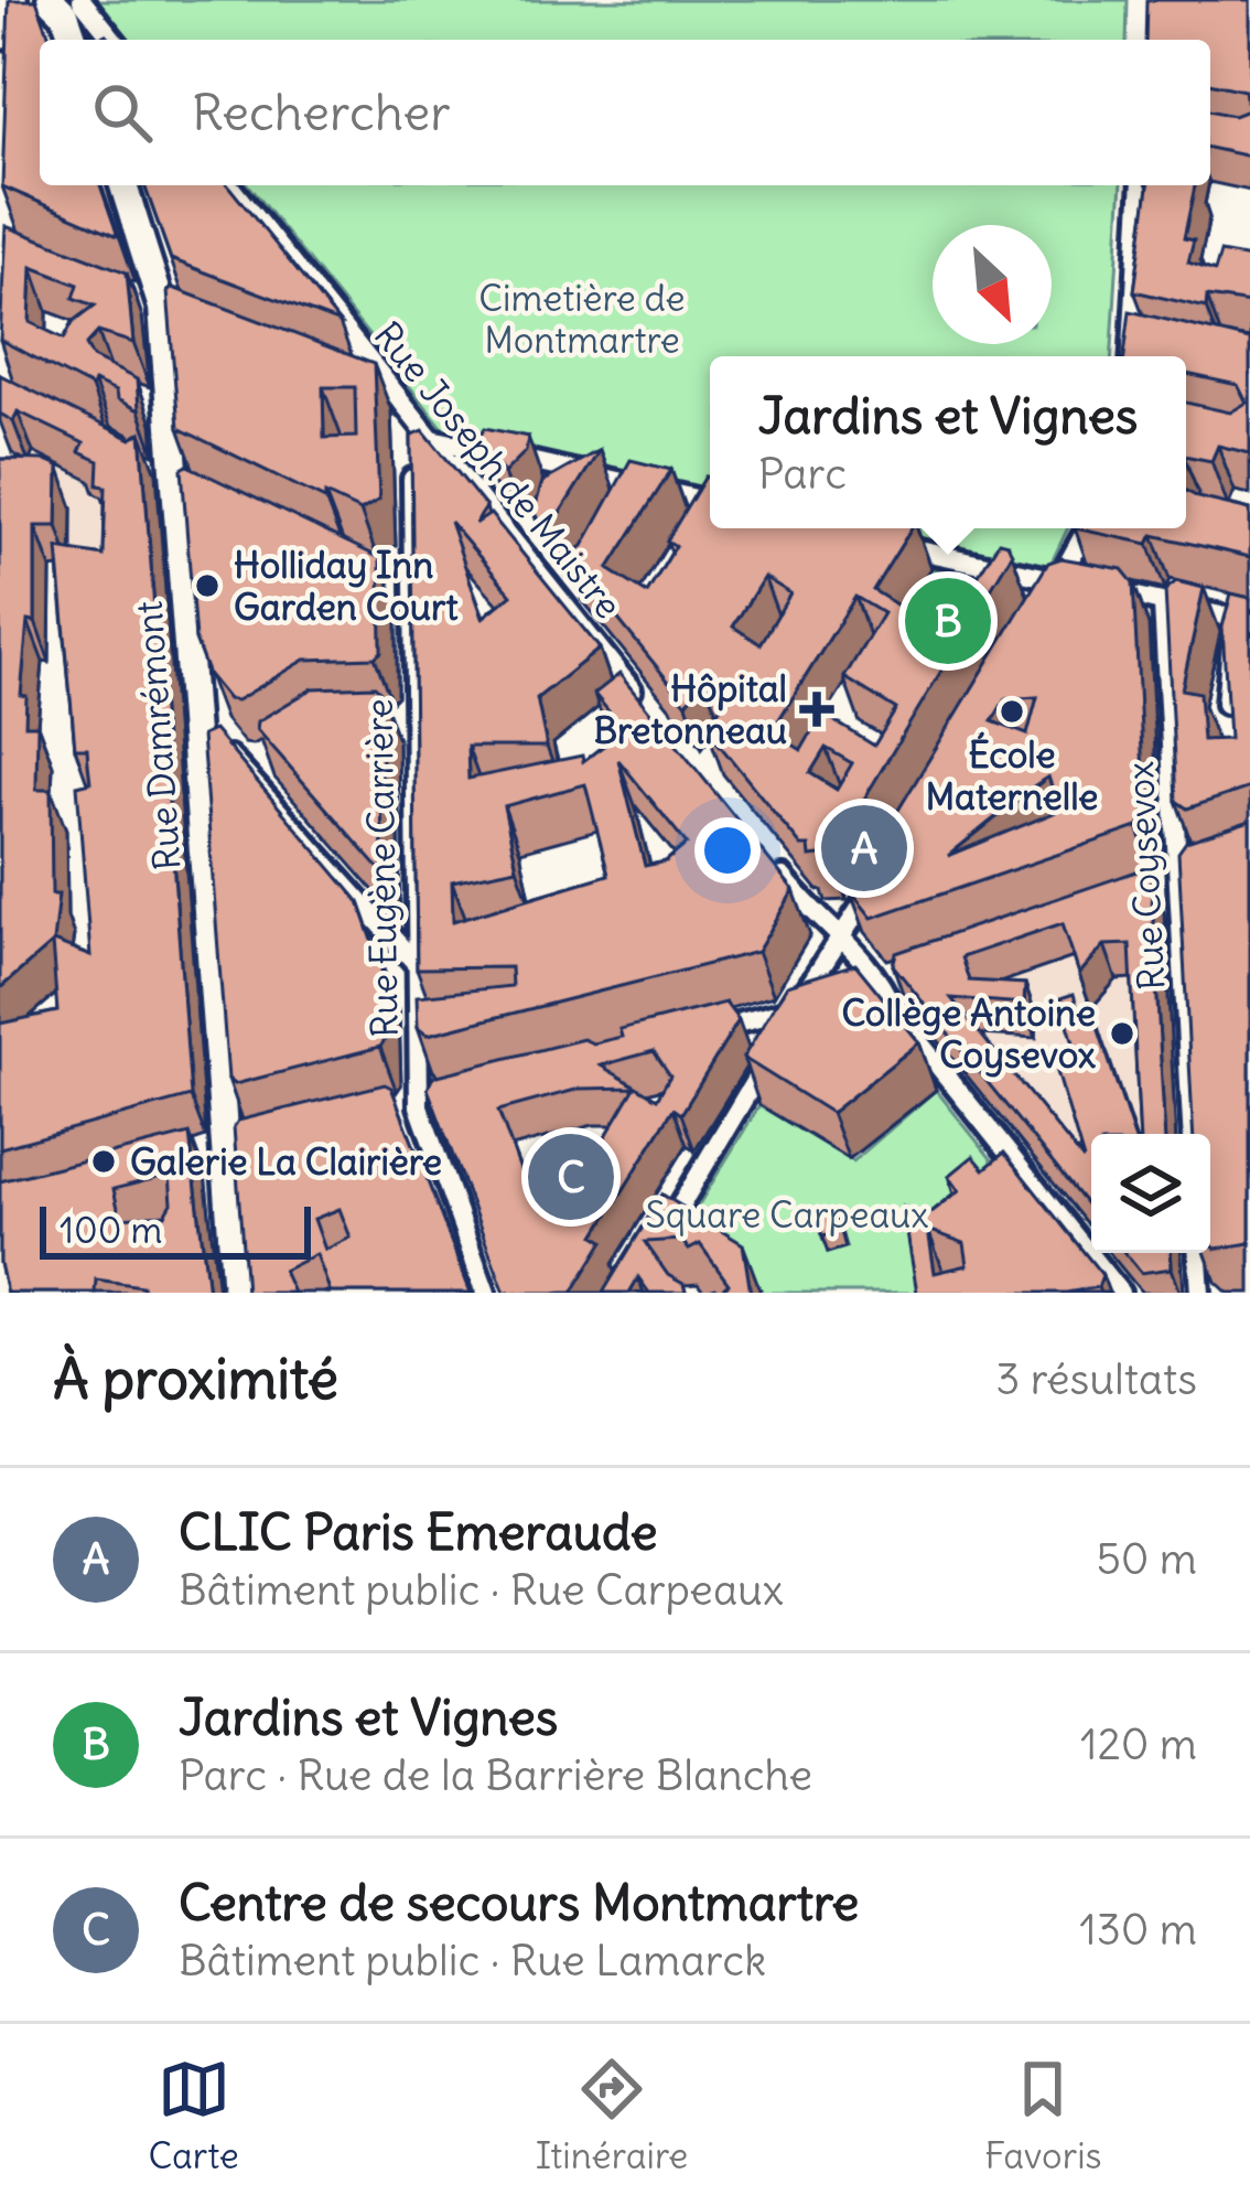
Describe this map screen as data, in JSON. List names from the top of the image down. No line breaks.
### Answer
{"streets":{"street":["Rue Joseph de Maistre","Rue Damrémont","Rue Eugène Carrière","Rue Coysevox"]},"crossings":[["Rue Joseph de Maistre","Rue Eugène Carrière"]],"parks":["Cimetière de Montmartre","Square Carpeaux"],"places":{"other":["Holliday Inn Garden Court","École Maternelle","Collège Antoine Coysevox","Galerie La Clairière"],"health":["Hôpital Bretonneau"]},"scale_bar":"100 m","north":"bottom right","page":{"search":"Rechercher","popup":["Jardins et Vignes","Parc"],"pins":["B","A","C"],"scale":"100 m","heading":["À proximité","3 résultats"],"list":[{"mark":"A","name":"CLIC Paris Emeraude","note":"Bâtiment public · Rue Carpeaux","value":"50 m"},{"mark":"B","name":"Jardins et Vignes","note":"Parc · Rue de la Barrière Blanche","value":"120 m"},{"mark":"C","name":"Centre de secours Montmartre","note":"Bâtiment public · Rue Lamarck","value":"130 m"}],"nav":["Carte","Itinéraire","Favoris"]}}
